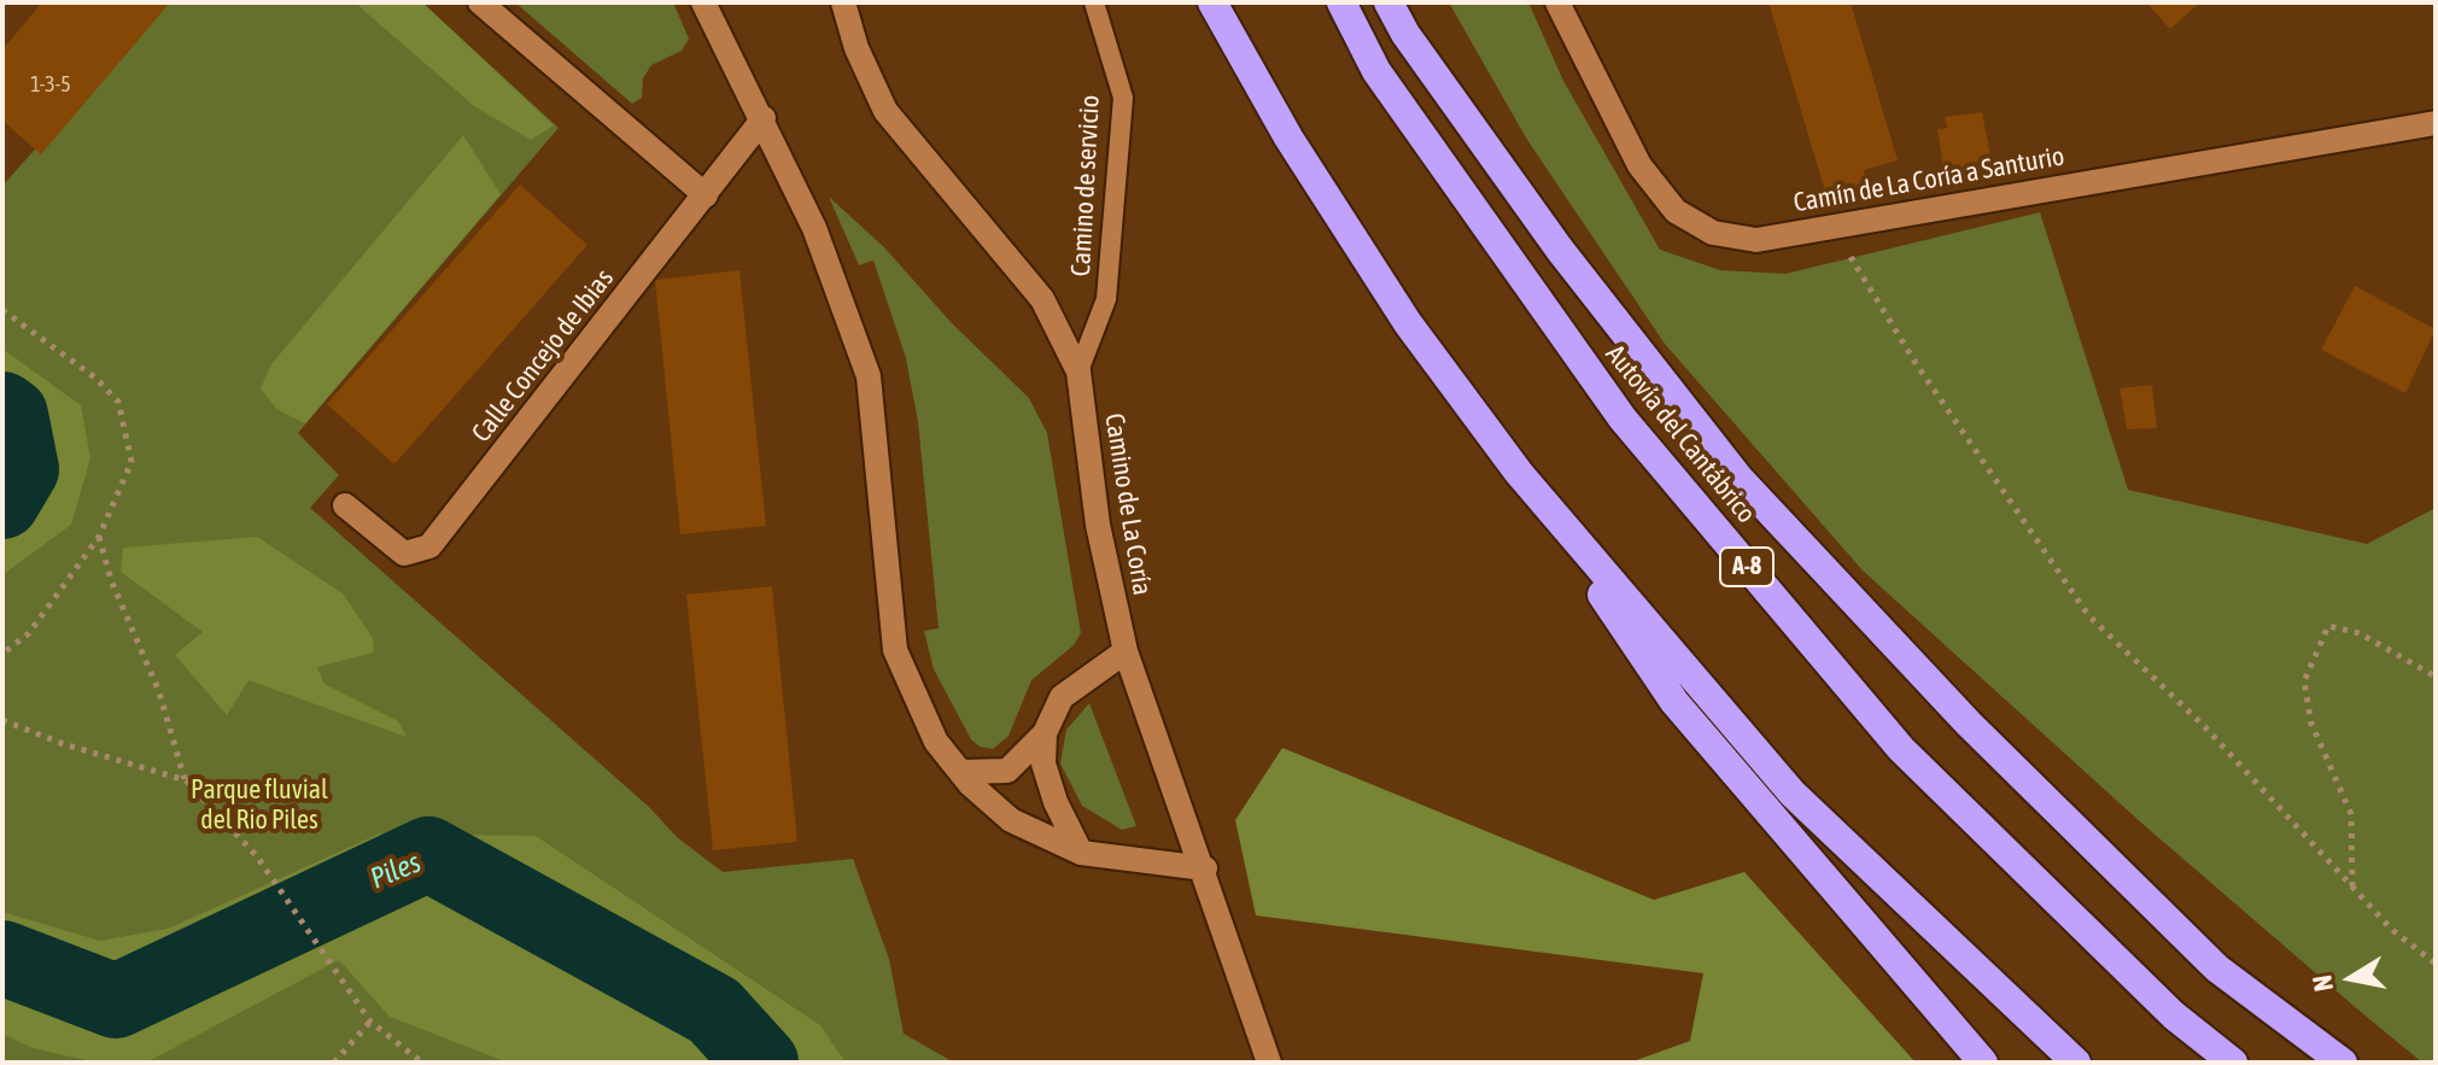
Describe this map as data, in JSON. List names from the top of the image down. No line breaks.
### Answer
{"streets":{"highway":["Autovía del Cantábrico","A-8"],"street":["Camín de La Coría a Santurio","Calle Concejo de Ibias","Camino de La Coría"],"lane":["Camino de servicio"]},"crossings":[["Camino de servicio","Camino de La Coría"]],"water":["Piles"],"parks":["Parque fluvial del Rio Piles"],"house_numbers":["1-3-5"],"north":"left"}
